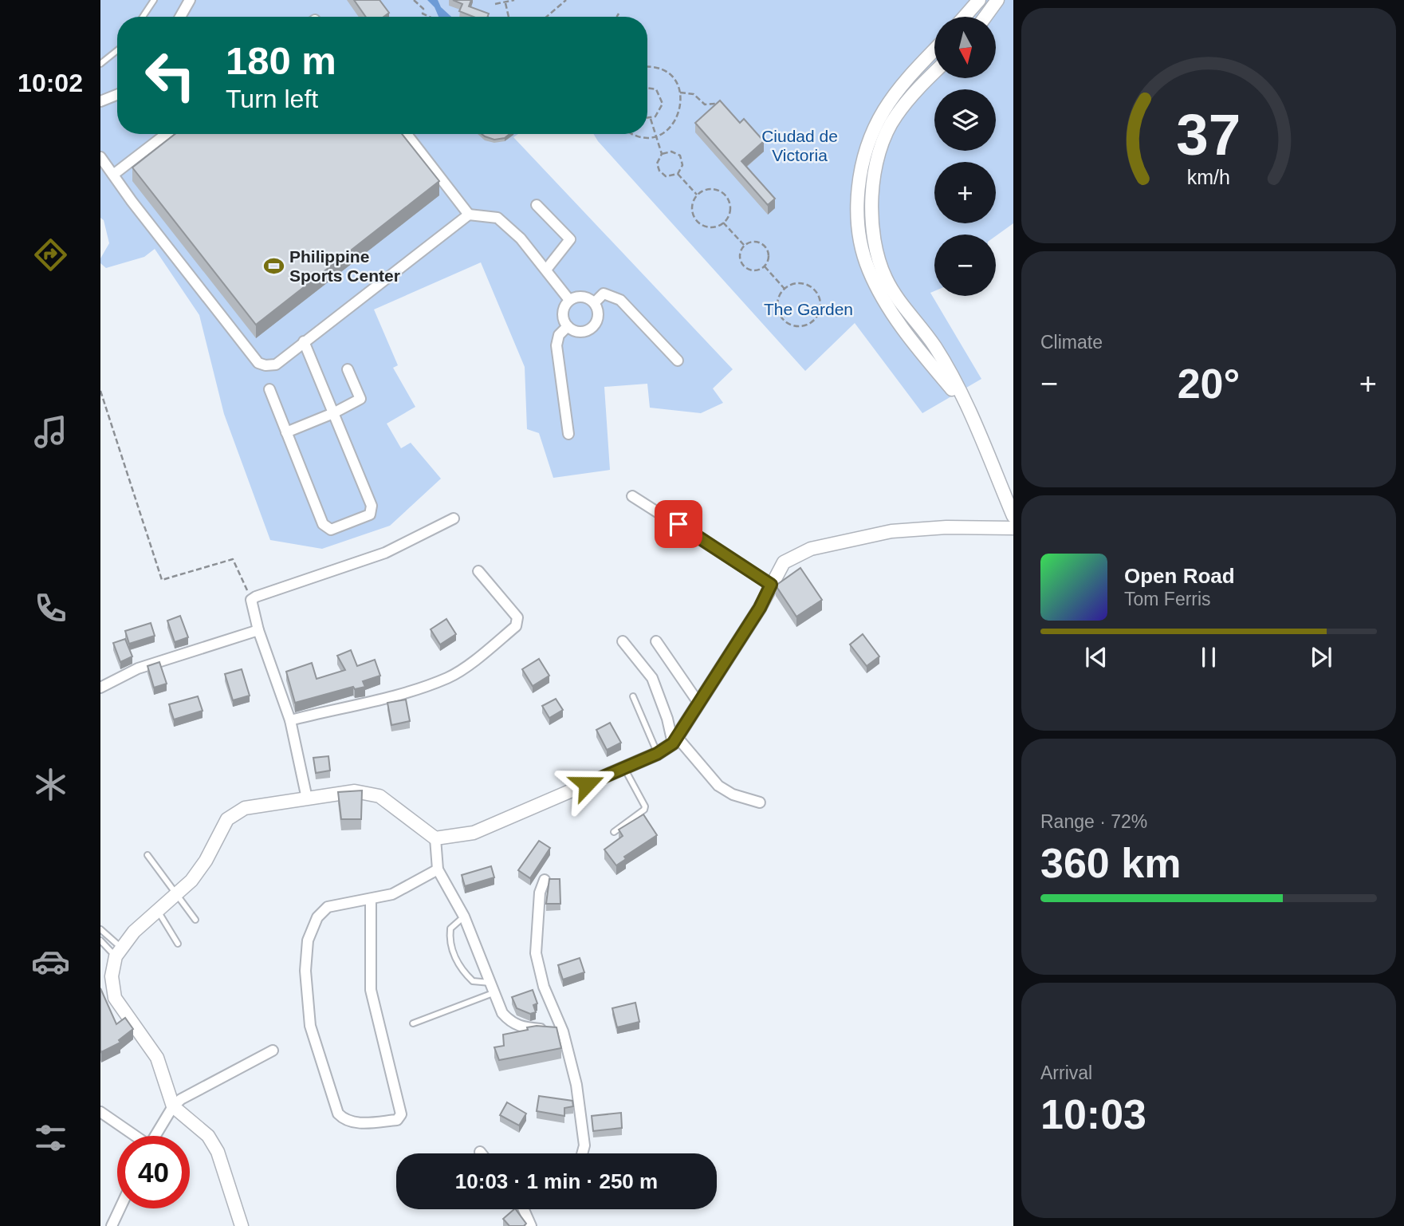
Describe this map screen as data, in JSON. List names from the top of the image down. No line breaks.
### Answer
{"parks":["Ciudad de Victoria","The Garden"],"places":{"sports":["Philippine Sports Center"]},"north":"bottom","page":{"tabs":"10:02","map_buttons":["+","−"],"turn":["180 m","Turn left"],"tile":["Climate",["Range · 72%","360 km"],["Arrival","10:03"]],"heat":["−","20°","+"],"song":["Open Road","Tom Ferris"],"limit":"40","trip":"10:03 · 1 min · 250 m","gauge":["37","km/h"]}}
